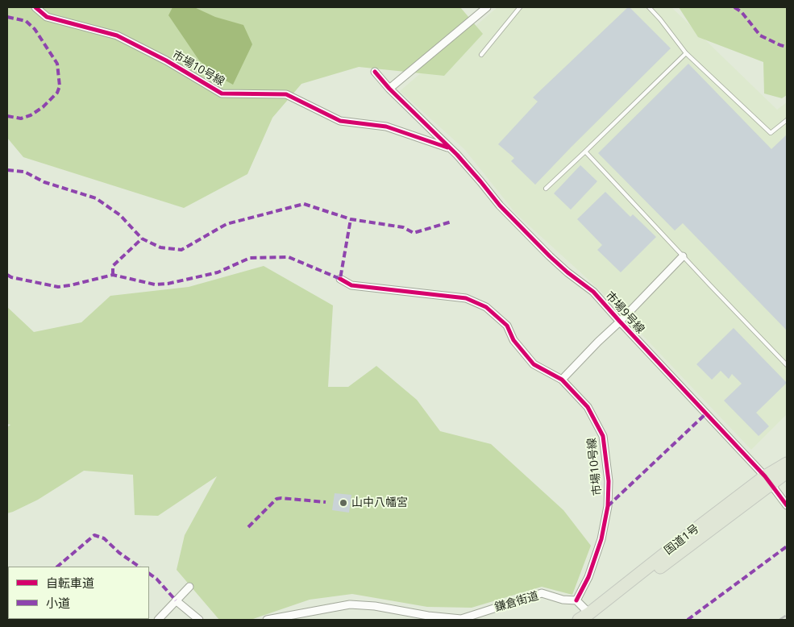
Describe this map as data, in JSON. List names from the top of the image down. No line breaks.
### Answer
{"streets":{"highway":["国道1号"],"street":["市場10号線","市場9号線","鎌倉街道"]},"crossings":[["市場10号線","市場9号線"],["市場10号線","鎌倉街道"],["市場9号線","国道1号"]],"places":["山中八幡宮"],"legend":["自転車道","小道"]}
